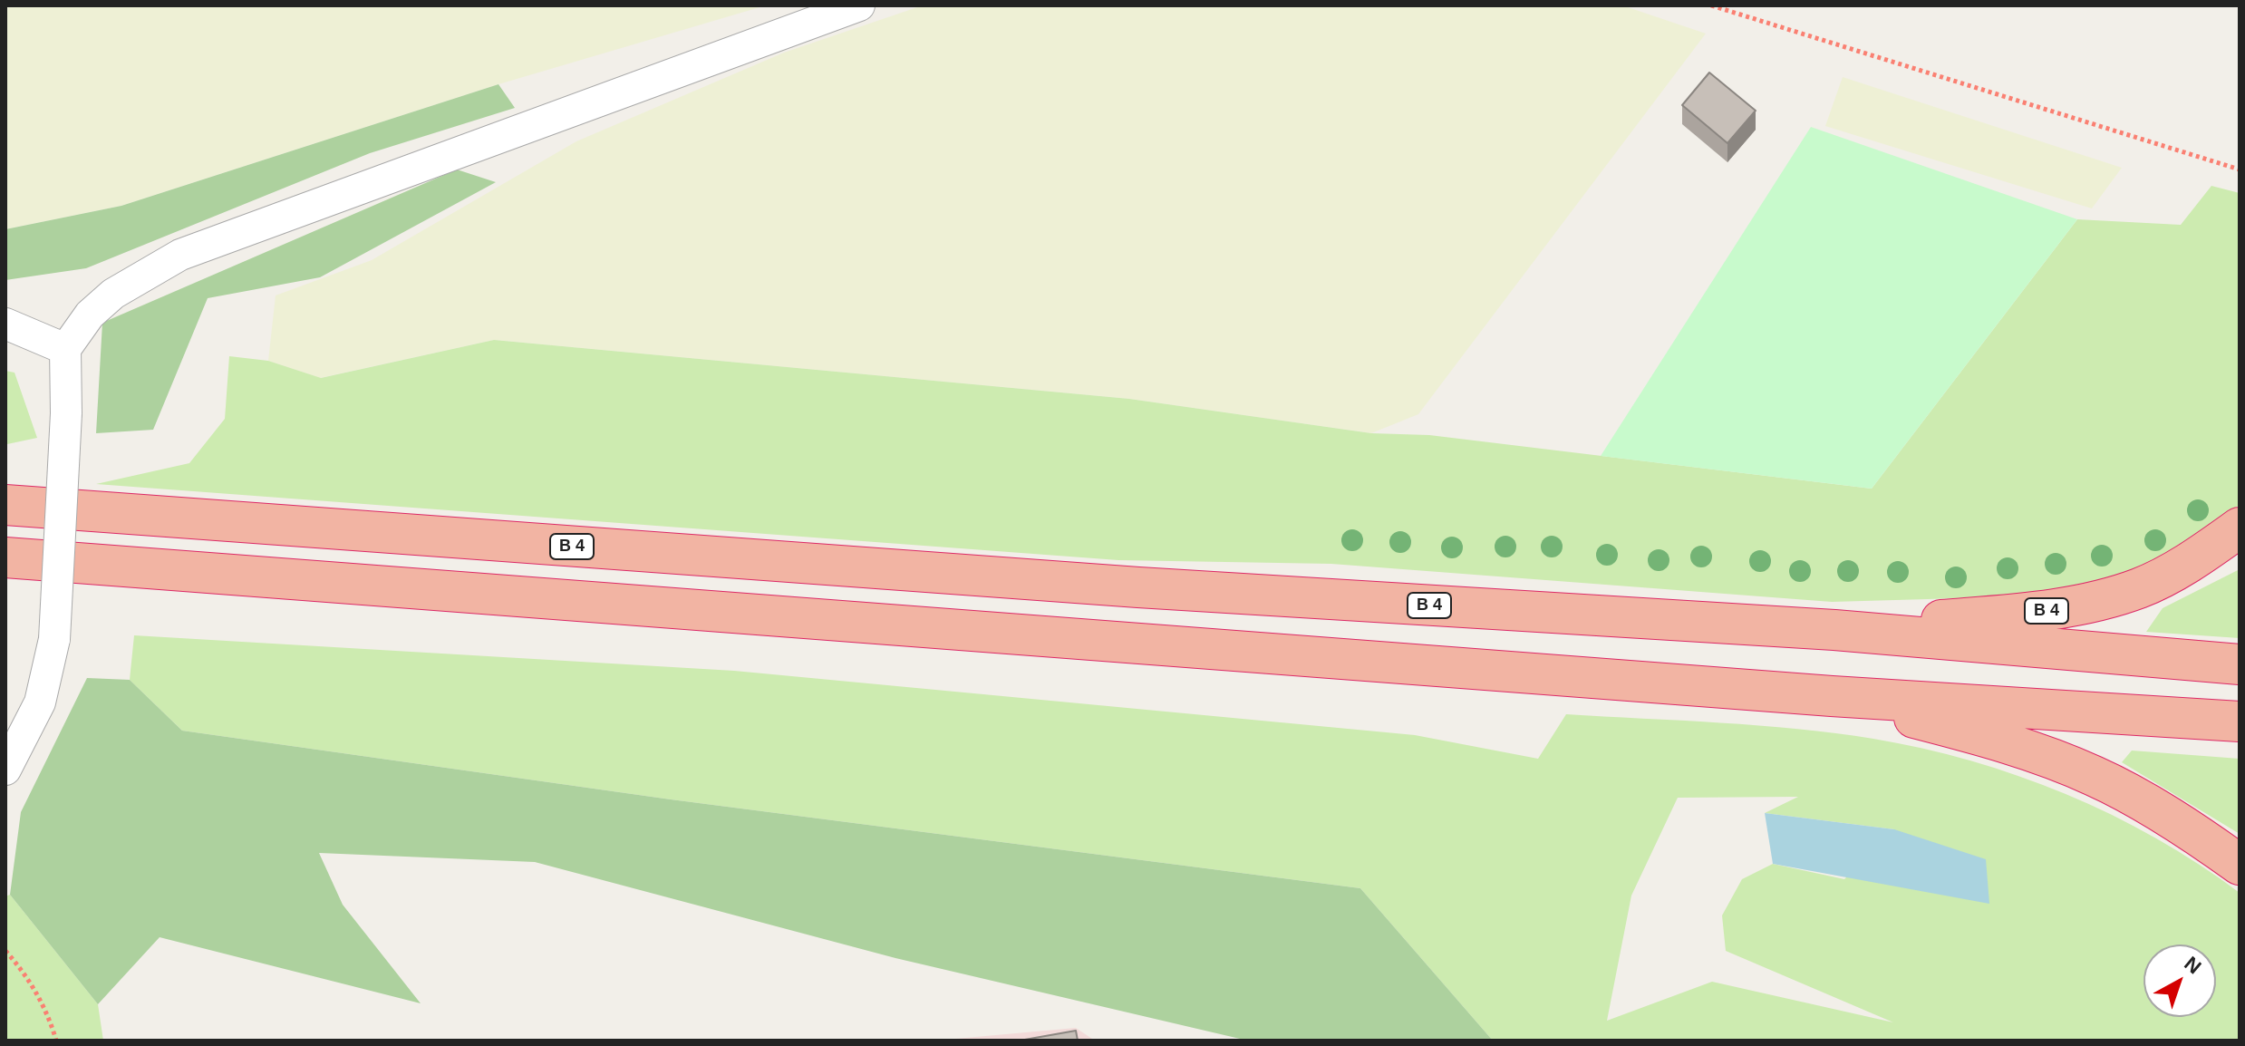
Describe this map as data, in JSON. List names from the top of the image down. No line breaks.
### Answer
{"streets":{"highway":["B 4"]},"north":"top right"}
